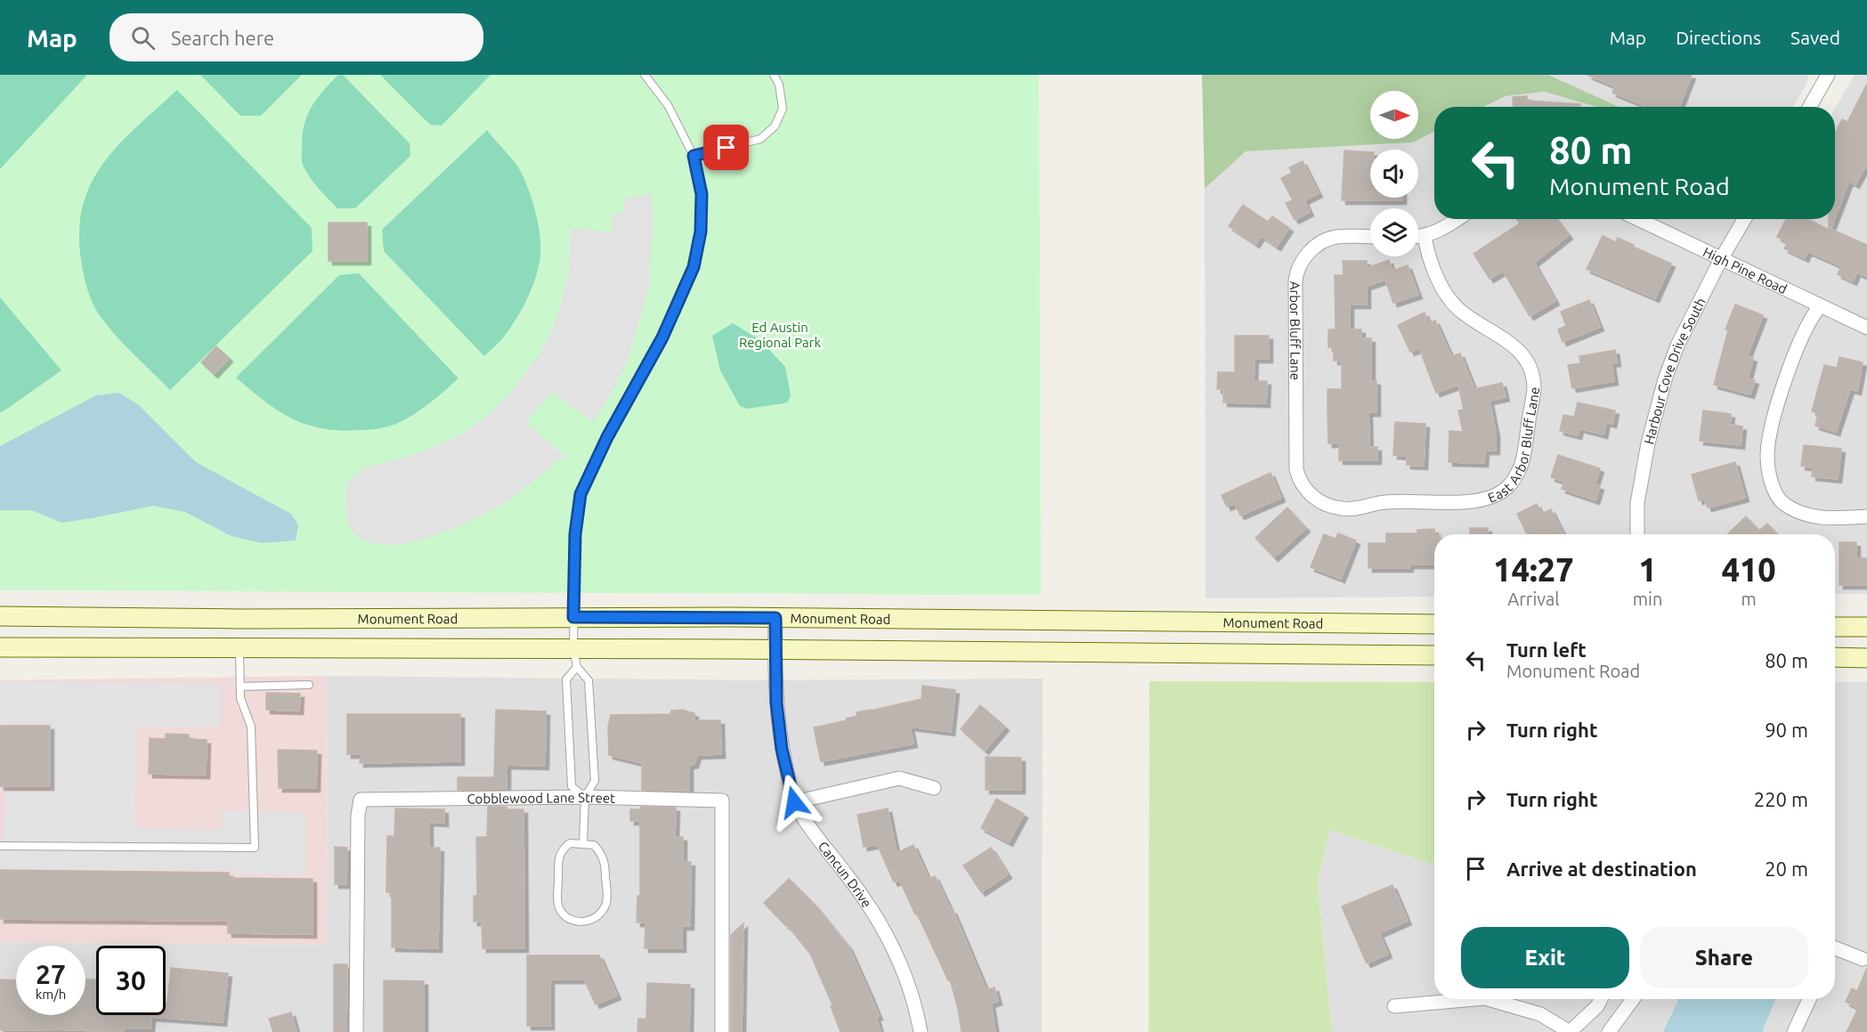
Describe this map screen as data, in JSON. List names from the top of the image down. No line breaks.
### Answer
{"streets":{"street":["High Pine Road","Arbor Bluff Lane","Harbour Cove Drive South","East Arbor Bluff Lane","Monument Road","Cobblewood Lane Street","Cancun Drive"]},"crossings":[["High Pine Road","Harbour Cove Drive South"],["Arbor Bluff Lane","East Arbor Bluff Lane"],["Monument Road","Cancun Drive"]],"parks":["Ed Austin Regional Park"],"north":"right","page":{"header":"Map","search":"Search here","nav":["Map","Directions","Saved"],"turn":["80 m","Monument Road"],"eta":["14:27","Arrival","1","min","410","m"],"list":[{"name":"Turn left","note":"Monument Road","value":"80 m"},{"name":"Turn right","value":"90 m"},{"name":"Turn right","value":"220 m"},{"name":"Arrive at destination","value":"20 m"}],"buttons":["Exit","Share"],"speed":"27 km/h","limit":"30"}}
